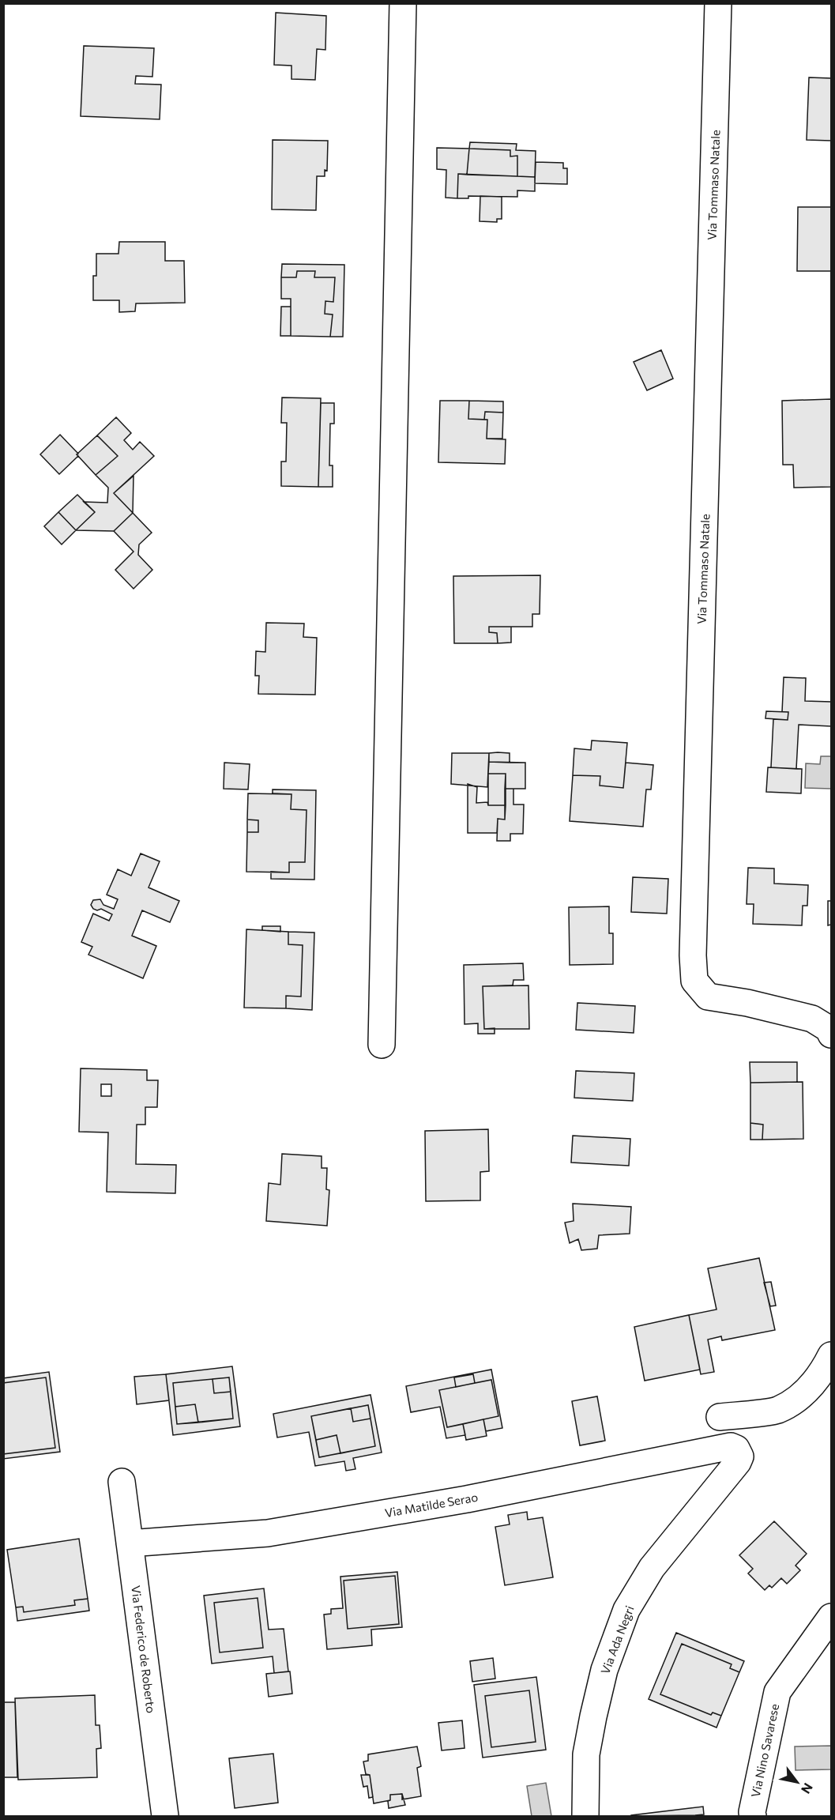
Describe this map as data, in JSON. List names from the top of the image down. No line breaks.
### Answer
{"streets":{"street":["Via Tommaso Natale","Via Matilde Serao","Via Ada Negri","Via Federico de Roberto","Via Nino Savarese"]},"crossings":[["Via Matilde Serao","Via Ada Negri"],["Via Matilde Serao","Via Federico de Roberto"]],"north":"bottom right"}
